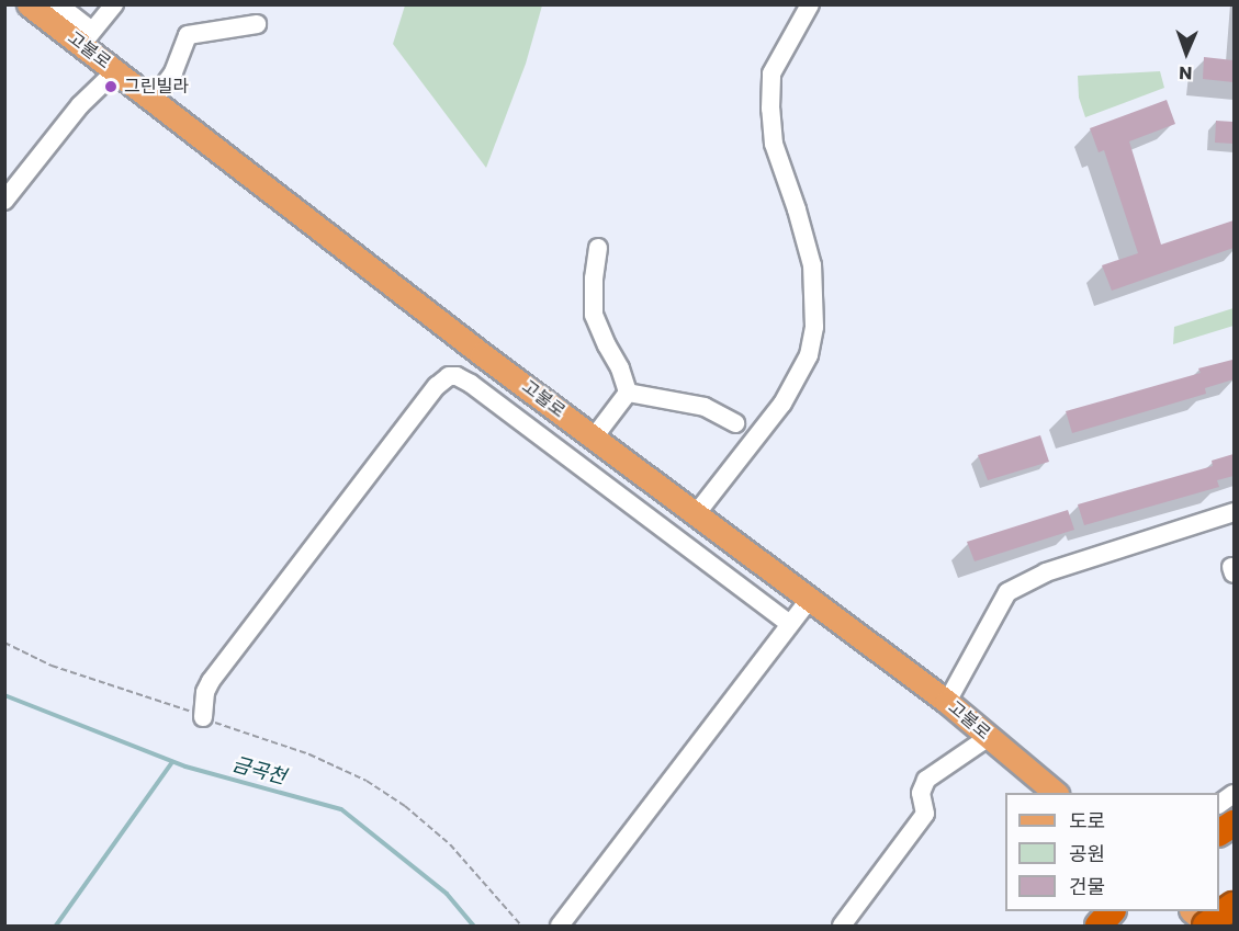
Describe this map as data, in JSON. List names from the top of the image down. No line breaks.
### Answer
{"streets":{"main road":["고불로"]},"water":["금곡천"],"places":["그린빌라"],"legend":["도로","공원","건물"],"north":"bottom"}
